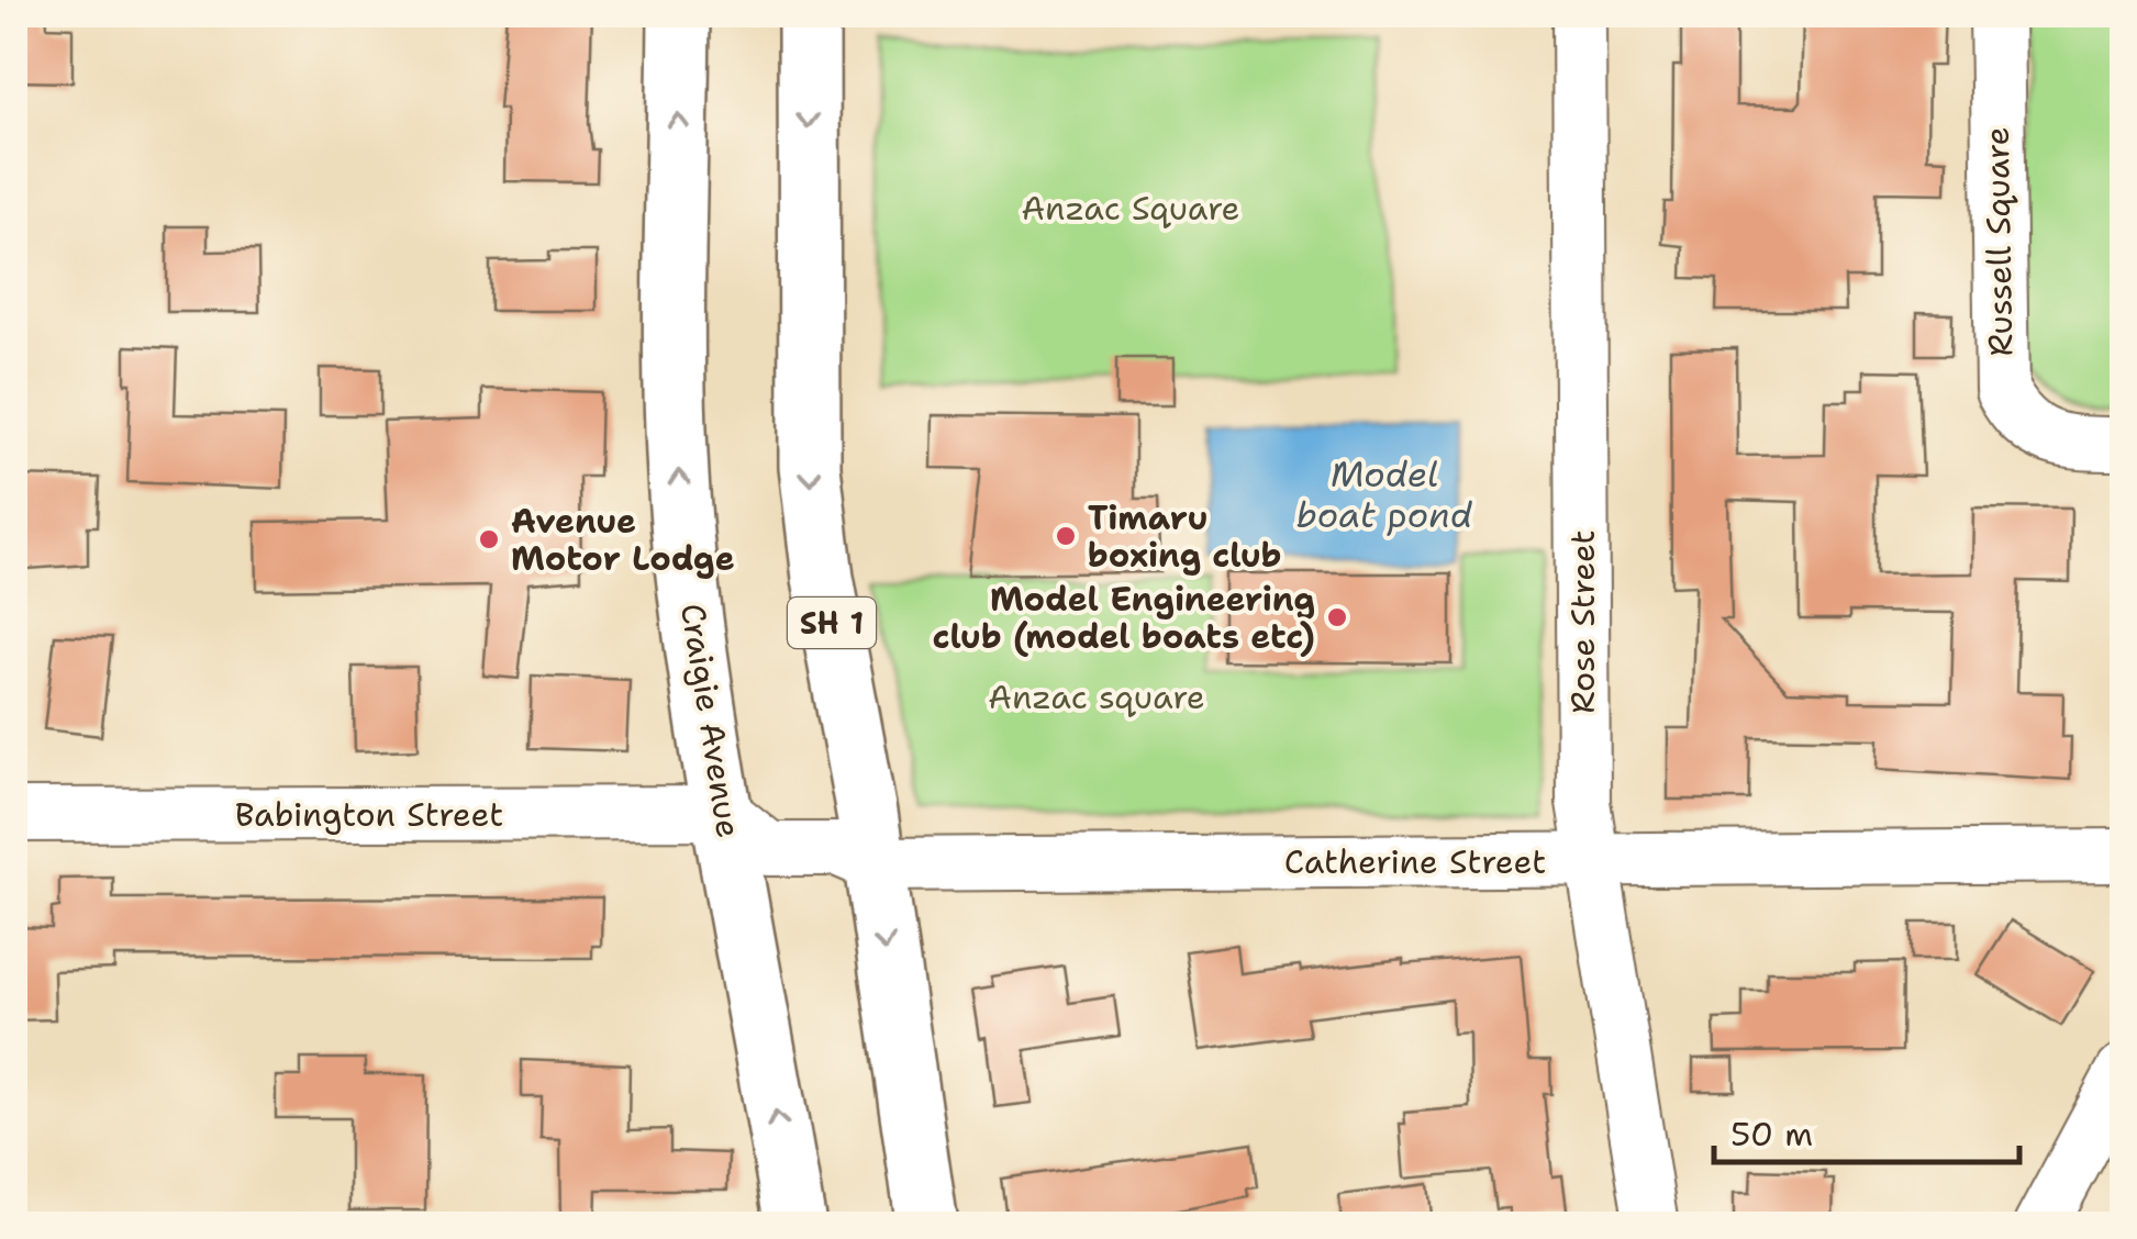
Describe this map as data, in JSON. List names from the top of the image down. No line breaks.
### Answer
{"streets":{"highway":["SH 1","Craigie Avenue"],"street":["Russell Square","Rose Street","Babington Street","Catherine Street"]},"crossings":[["Rose Street","Catherine Street"],["SH 1","Catherine Street"],["Craigie Avenue","Babington Street"],["Craigie Avenue","Catherine Street"],["Babington Street","Catherine Street"]],"water":["Model boat pond"],"parks":["Anzac Square","Anzac square"],"places":["Timaru boxing club","Avenue Motor Lodge","Model Engineering club (model boats etc)"],"scale_bar":"50 m"}
